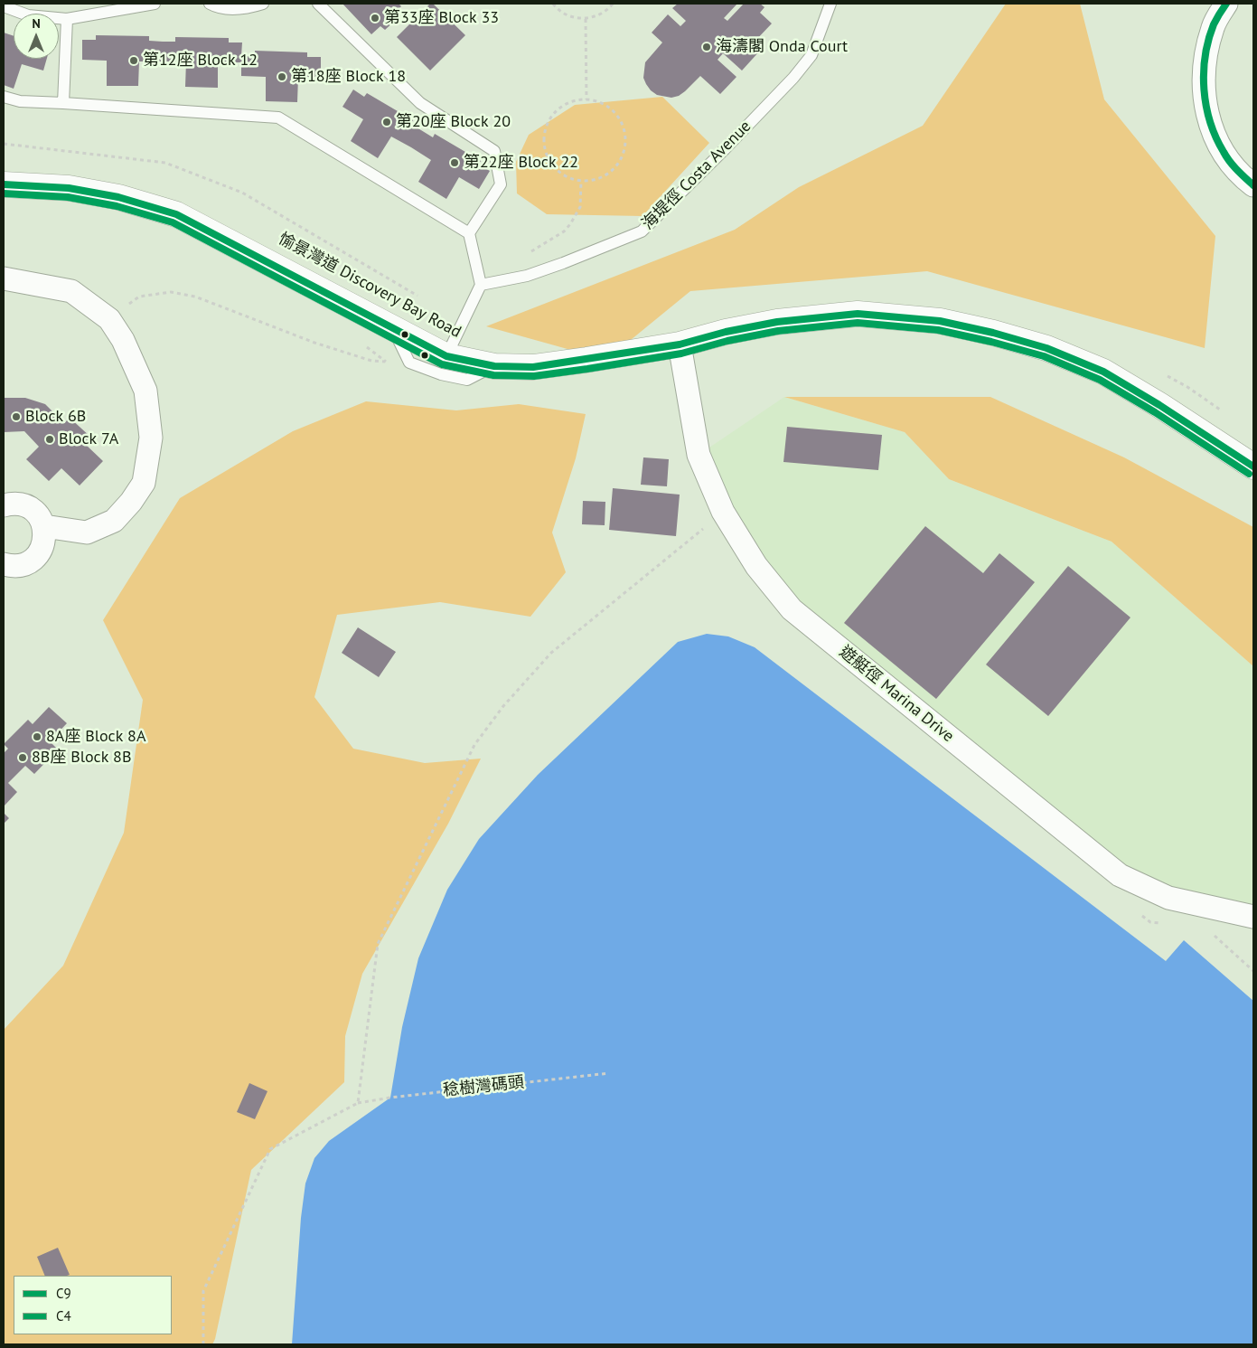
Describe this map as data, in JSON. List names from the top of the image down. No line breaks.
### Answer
{"streets":{"street":["愉景灣道 Discovery Bay Road","遊艇徑 Marina Drive"],"lane":["海堤徑 Costa Avenue"],"path":["稔樹灣碼頭"]},"crossings":[["愉景灣道 Discovery Bay Road","遊艇徑 Marina Drive"]],"places":["第33座 Block 33","海濤閣 Onda Court","第12座 Block 12","第18座 Block 18","第20座 Block 20","第22座 Block 22","Block 6B","Block 7A","8A座 Block 8A","8B座 Block 8B"],"lines":["transit line C9","transit line C4"],"legend":["C9","C4"],"north":"top"}
